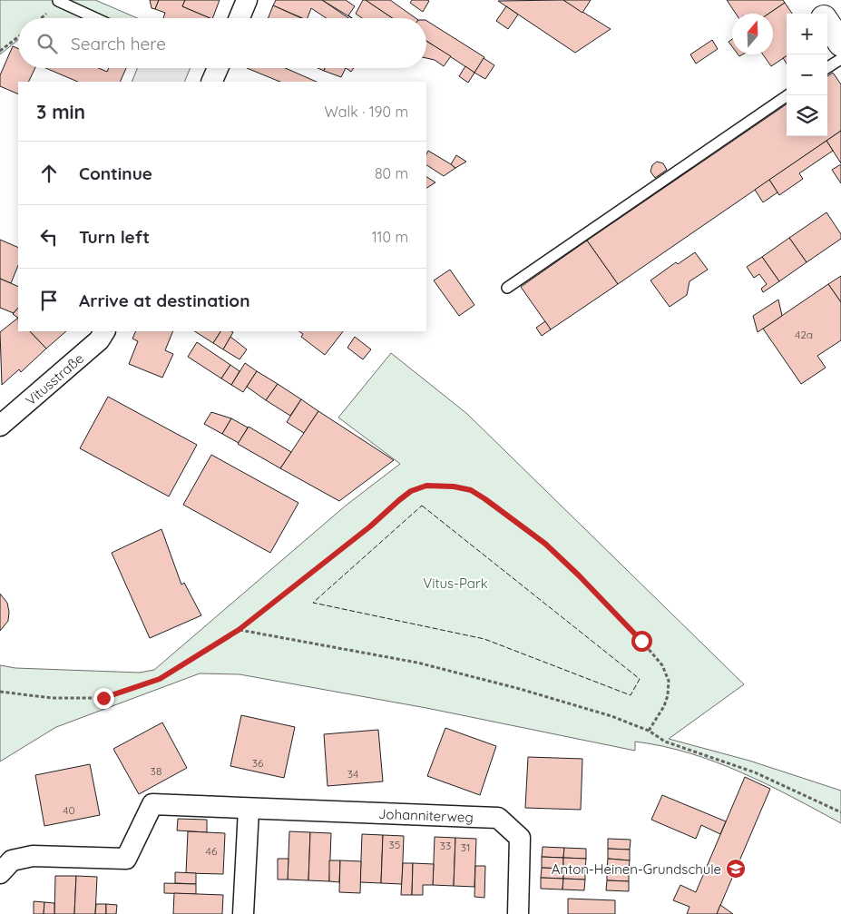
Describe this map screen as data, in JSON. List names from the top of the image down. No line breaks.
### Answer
{"streets":{"street":["Vitusstraße","Johanniterweg"]},"parks":["Vitus-Park"],"places":{"school or university":["Anton-Heinen-Grundschule"]},"house_numbers":["42a","36","38","34","40","35","33","31","46"],"north":"top","page":{"map_buttons":["+","−"],"search":"Search here","heading":["3 min","Walk · 190 m"],"list":[["Continue","80 m"],["Turn left","110 m"],"Arrive at destination"]}}
